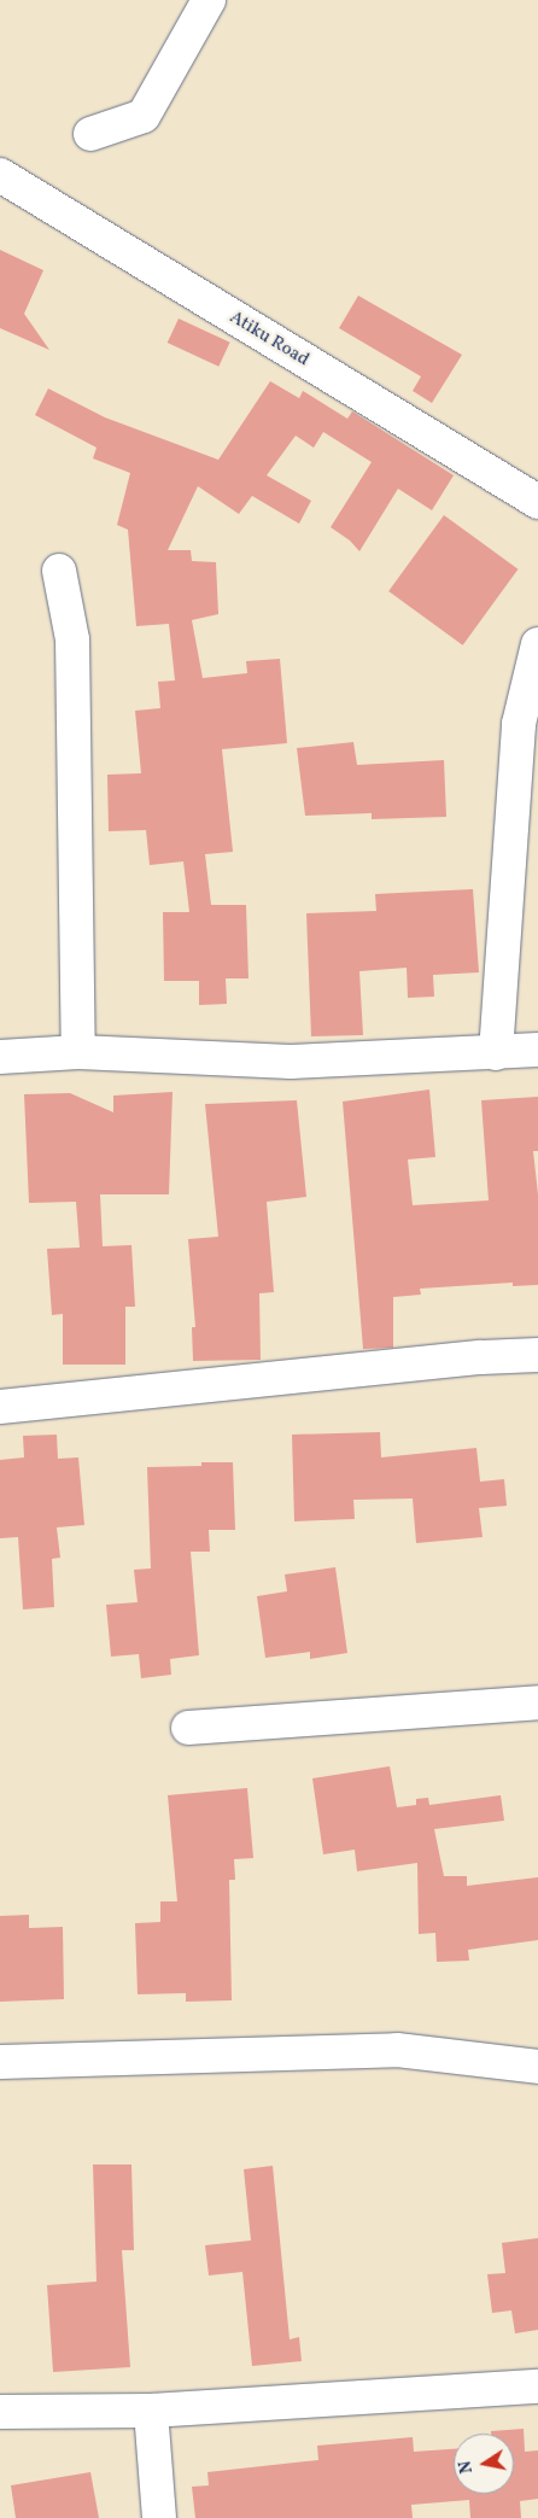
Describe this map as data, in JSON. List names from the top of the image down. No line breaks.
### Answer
{"streets":{"street":["Atiku Road"]},"north":"left"}
